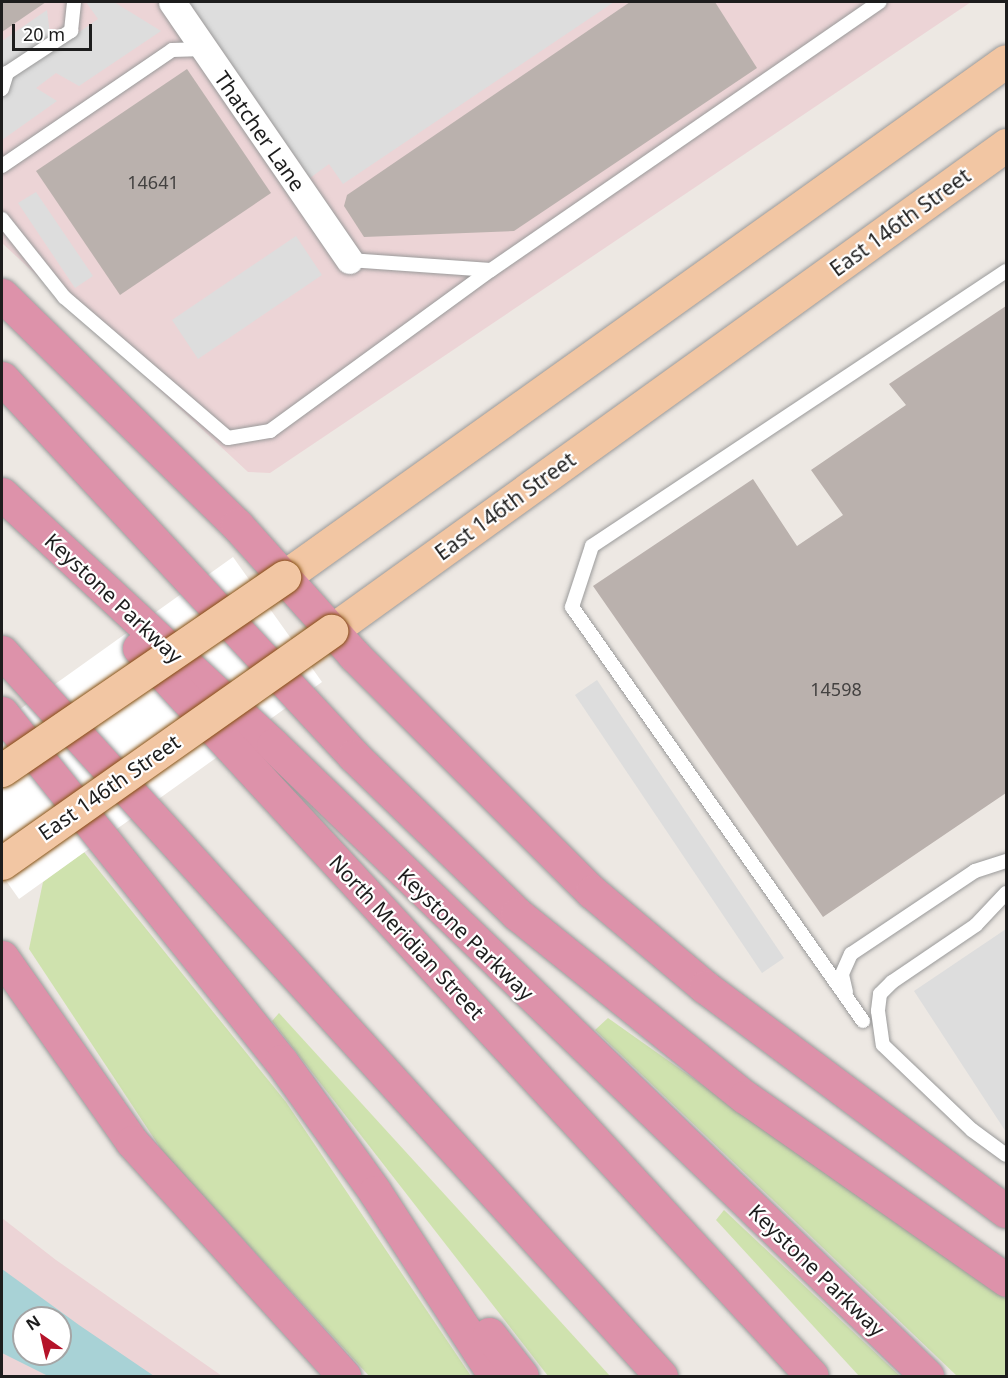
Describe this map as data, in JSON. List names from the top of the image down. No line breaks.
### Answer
{"streets":{"highway":["Keystone Parkway","North Meridian Street"],"main road":["East 146th Street"],"street":["Thatcher Lane"]},"crossings":[["Keystone Parkway","North Meridian Street"]],"house_numbers":["14641","14598"],"scale_bar":"20 m","north":"top left"}
